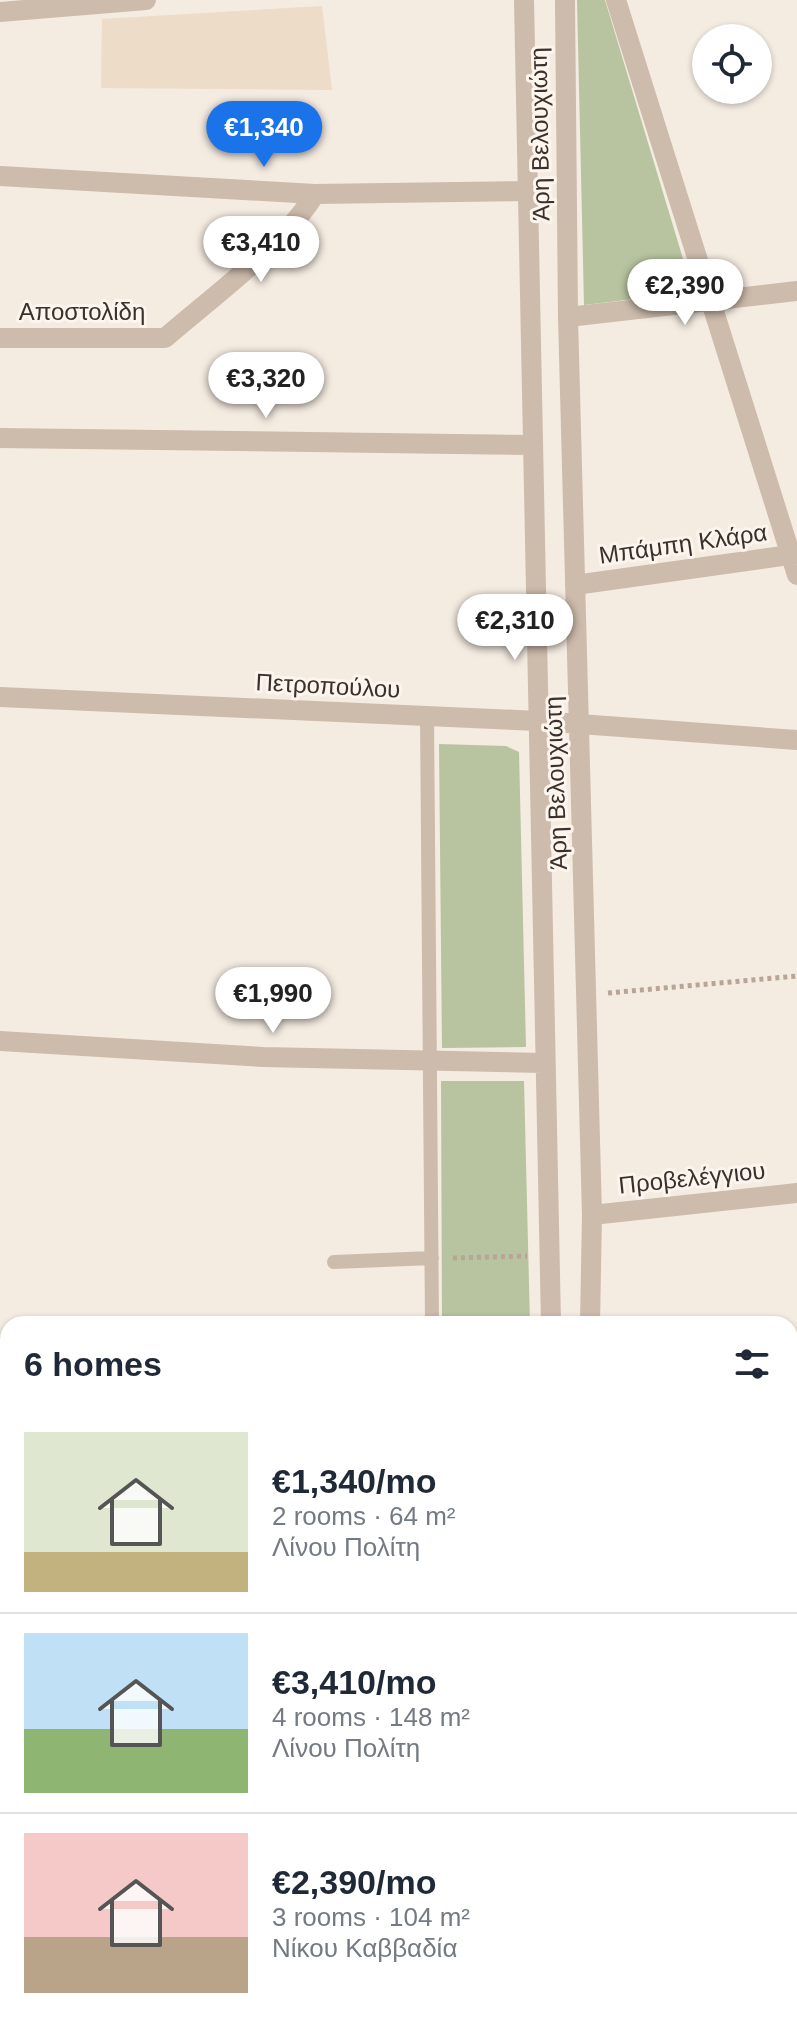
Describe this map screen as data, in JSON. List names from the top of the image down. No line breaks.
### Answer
{"streets":{"street":["Άρη Βελουχιώτη","Αποστολίδη","Μπάμπη Κλάρα","Πετροπούλου","Προβελέγγιου"]},"crossings":[["Άρη Βελουχιώτη","Μπάμπη Κλάρα"],["Άρη Βελουχιώτη","Πετροπούλου"],["Άρη Βελουχιώτη","Προβελέγγιου"]],"page":{"price":["€1,340","€3,410","€2,390","€3,320","€2,310","€1,990"],"heading":"6 homes","list":[{"name":"€1,340/mo","note":"2 rooms · 64 m² · Λίνου Πολίτη"},{"name":"€3,410/mo","note":"4 rooms · 148 m² · Λίνου Πολίτη"},{"name":"€2,390/mo","note":"3 rooms · 104 m² · Νίκου Καββαδία"}]}}
